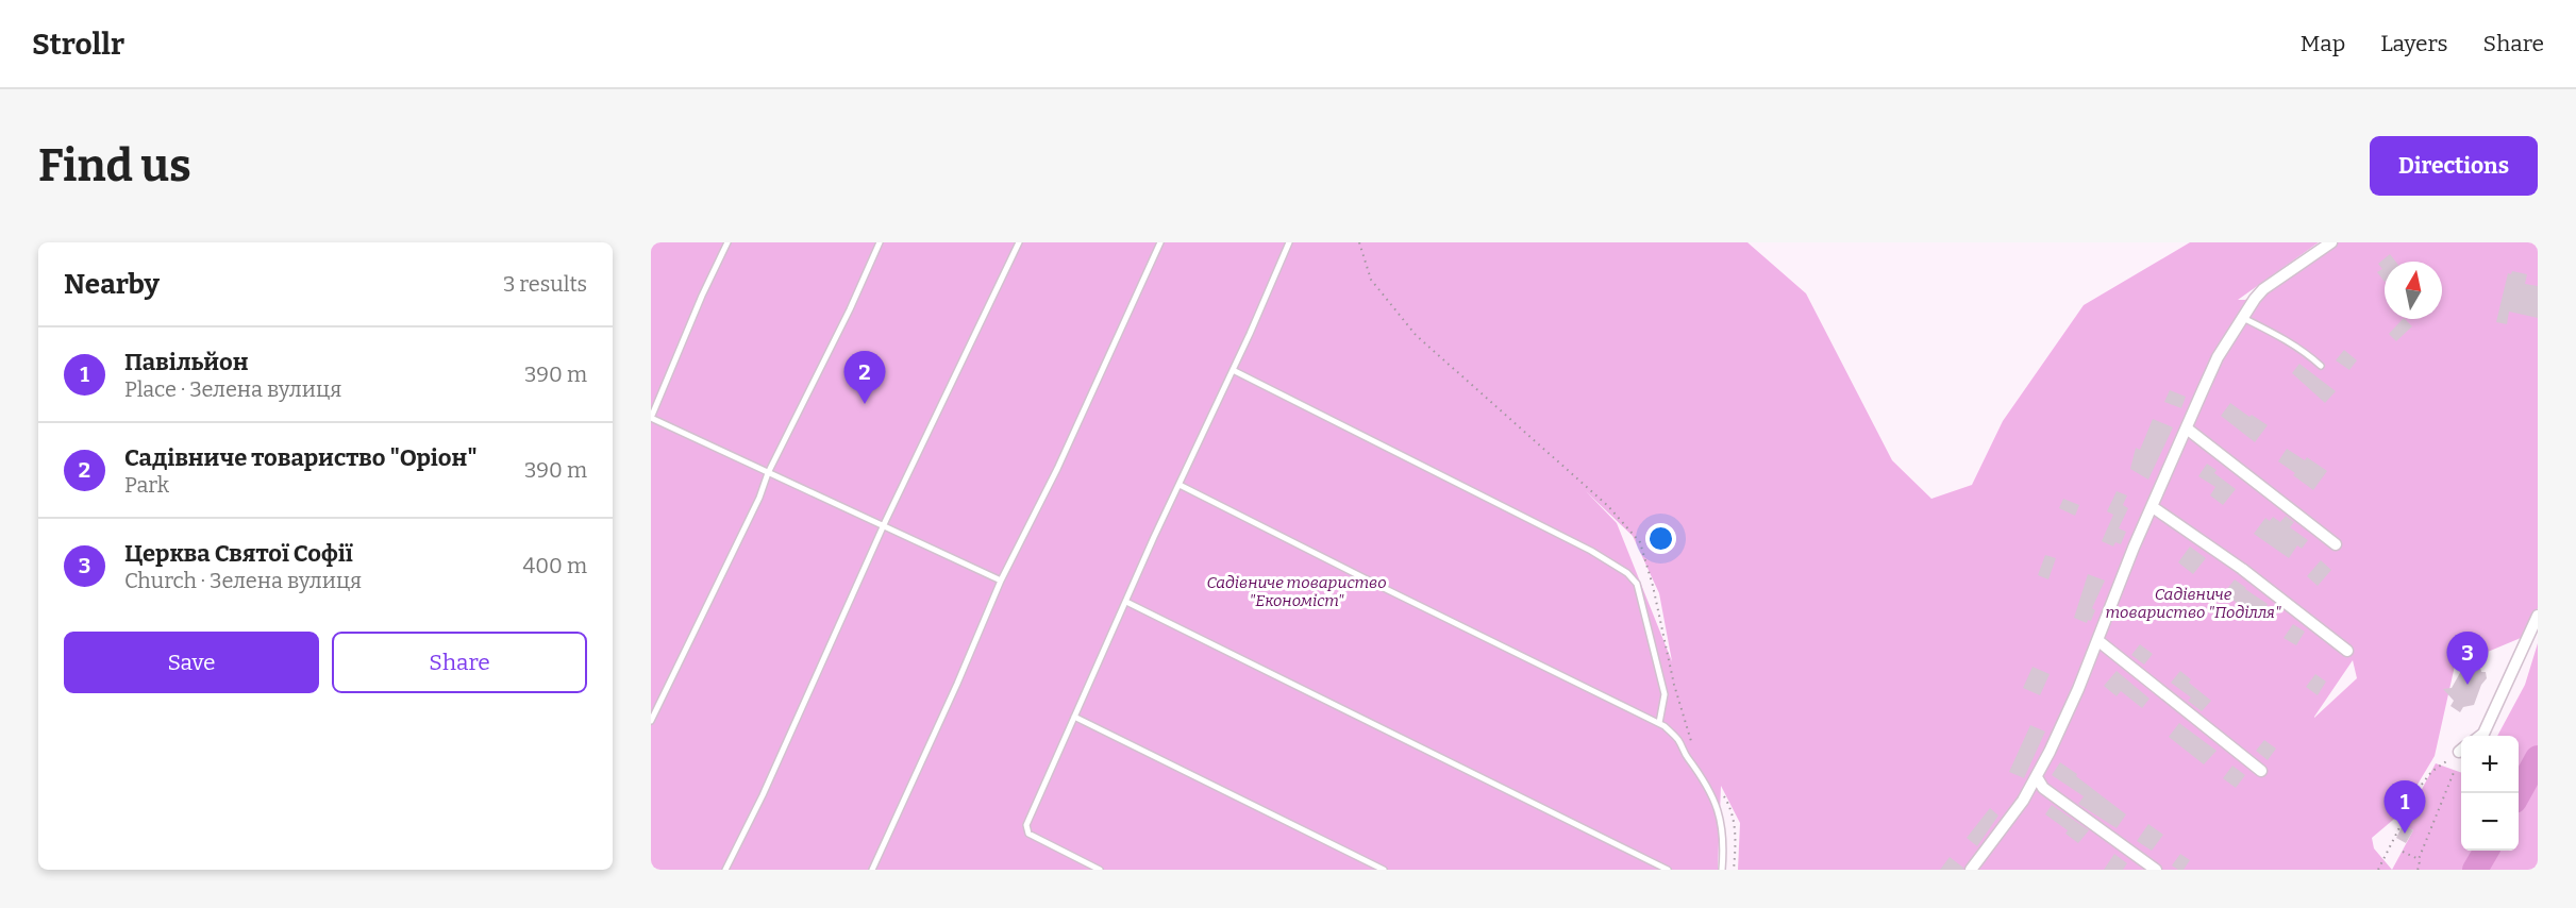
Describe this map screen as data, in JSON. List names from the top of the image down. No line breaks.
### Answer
{"parks":["Садівниче товариство \"Економіст\"","Садівниче товариство \"Поділля\""],"north":"top","page":{"header":"Strollr","nav":["Map","Layers","Share"],"buttons":["Directions",["Save","Share"]],"title":"Find us","heading":["Nearby","3 results"],"list":[{"mark":"1","name":"Павільйон","note":"Place · Зелена вулиця","value":"390 m"},{"mark":"2","name":"Садівниче товариство \"Оріон\"","note":"Park","value":"390 m"},{"mark":"3","name":"Церква Святої Софії","note":"Church · Зелена вулиця","value":"400 m"}],"pins":["2","3","1"],"map_buttons":["+","−"]}}
